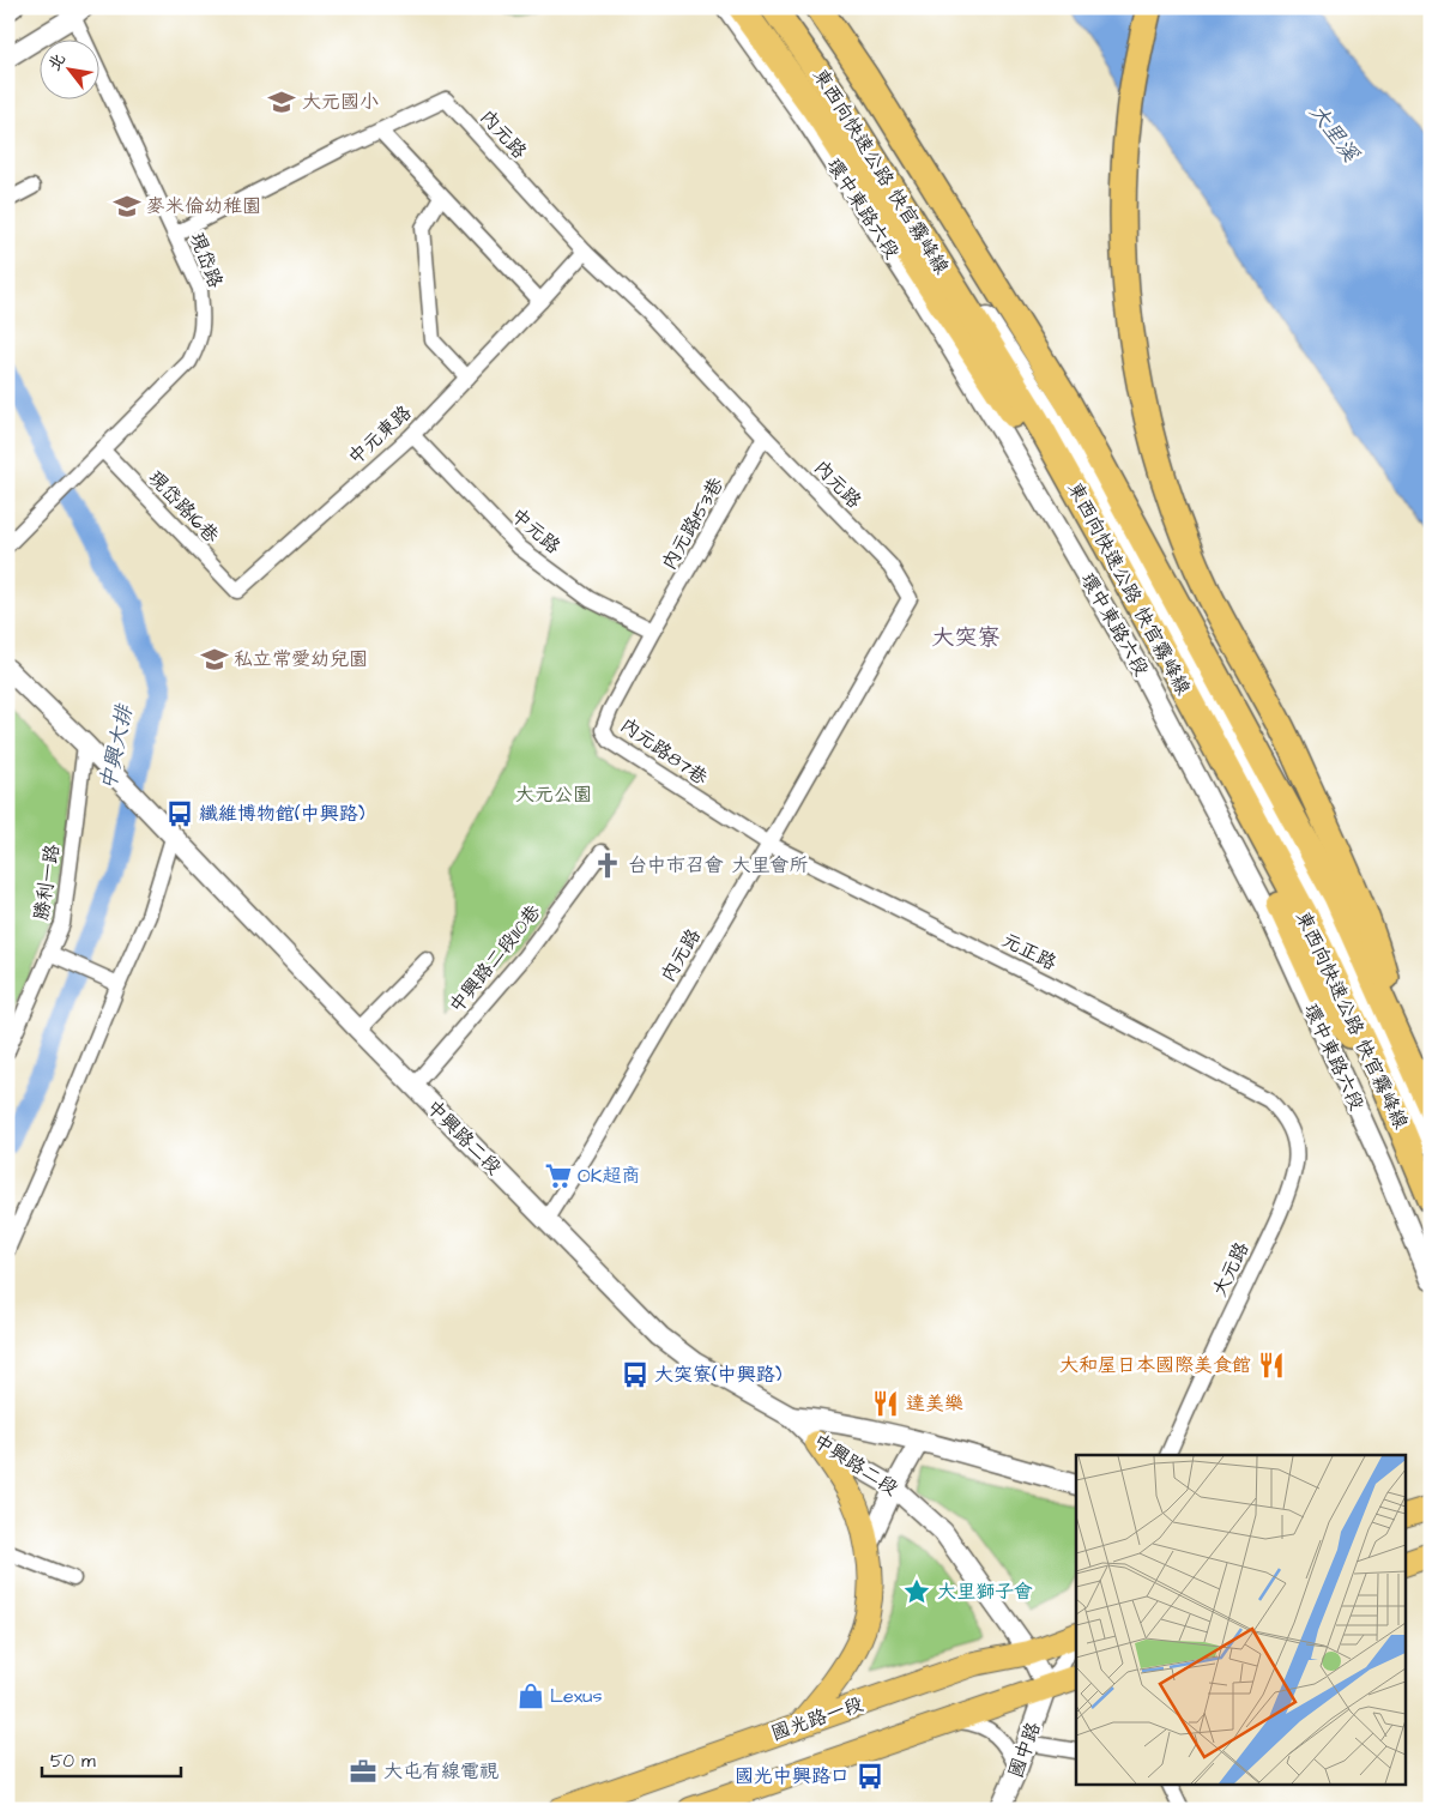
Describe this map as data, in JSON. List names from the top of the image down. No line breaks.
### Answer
{"streets":{"highway":["東西向快速公路 快官霧峰線"],"main road":["國光路一段"],"street":["內元路","環中東路六段","現岱路","中元東路","現岱路16巷","內元路153巷","中元路","內元路87巷","勝利一路","元正路","中興路二段110巷","中興路二段","大元路","國中路"]},"crossings":[["內元路","現岱路"],["內元路","中元東路"],["內元路","內元路153巷"],["內元路","內元路87巷"],["內元路","元正路"],["內元路","中興路二段"],["現岱路","現岱路16巷"],["中元東路","現岱路16巷"],["中元東路","中元路"],["內元路153巷","中元路"],["內元路153巷","內元路87巷"],["中元路","內元路87巷"],["內元路87巷","元正路"],["勝利一路","中興路二段"],["元正路","大元路"],["中興路二段110巷","中興路二段"],["中興路二段","國光路一段"],["中興路二段","國中路"]],"districts":["大突寮"],"water":["大里溪","中興大排"],"parks":["大元公園"],"places":{"school or university":["大元國小","麥米倫幼稚園","私立常愛幼兒園"],"bus stop":["纖維博物館(中興路)","大突寮(中興路)","國光中興路口"],"church":["台中市召會 大里會所"],"supermarket":["OK超商"],"restaurant":["大和屋日本國際美食館","達美樂"],"place":["大里獅子會"],"shop":["Lexus"],"office":["大屯有線電視"]},"scale_bar":"50 m","north":"top left"}
